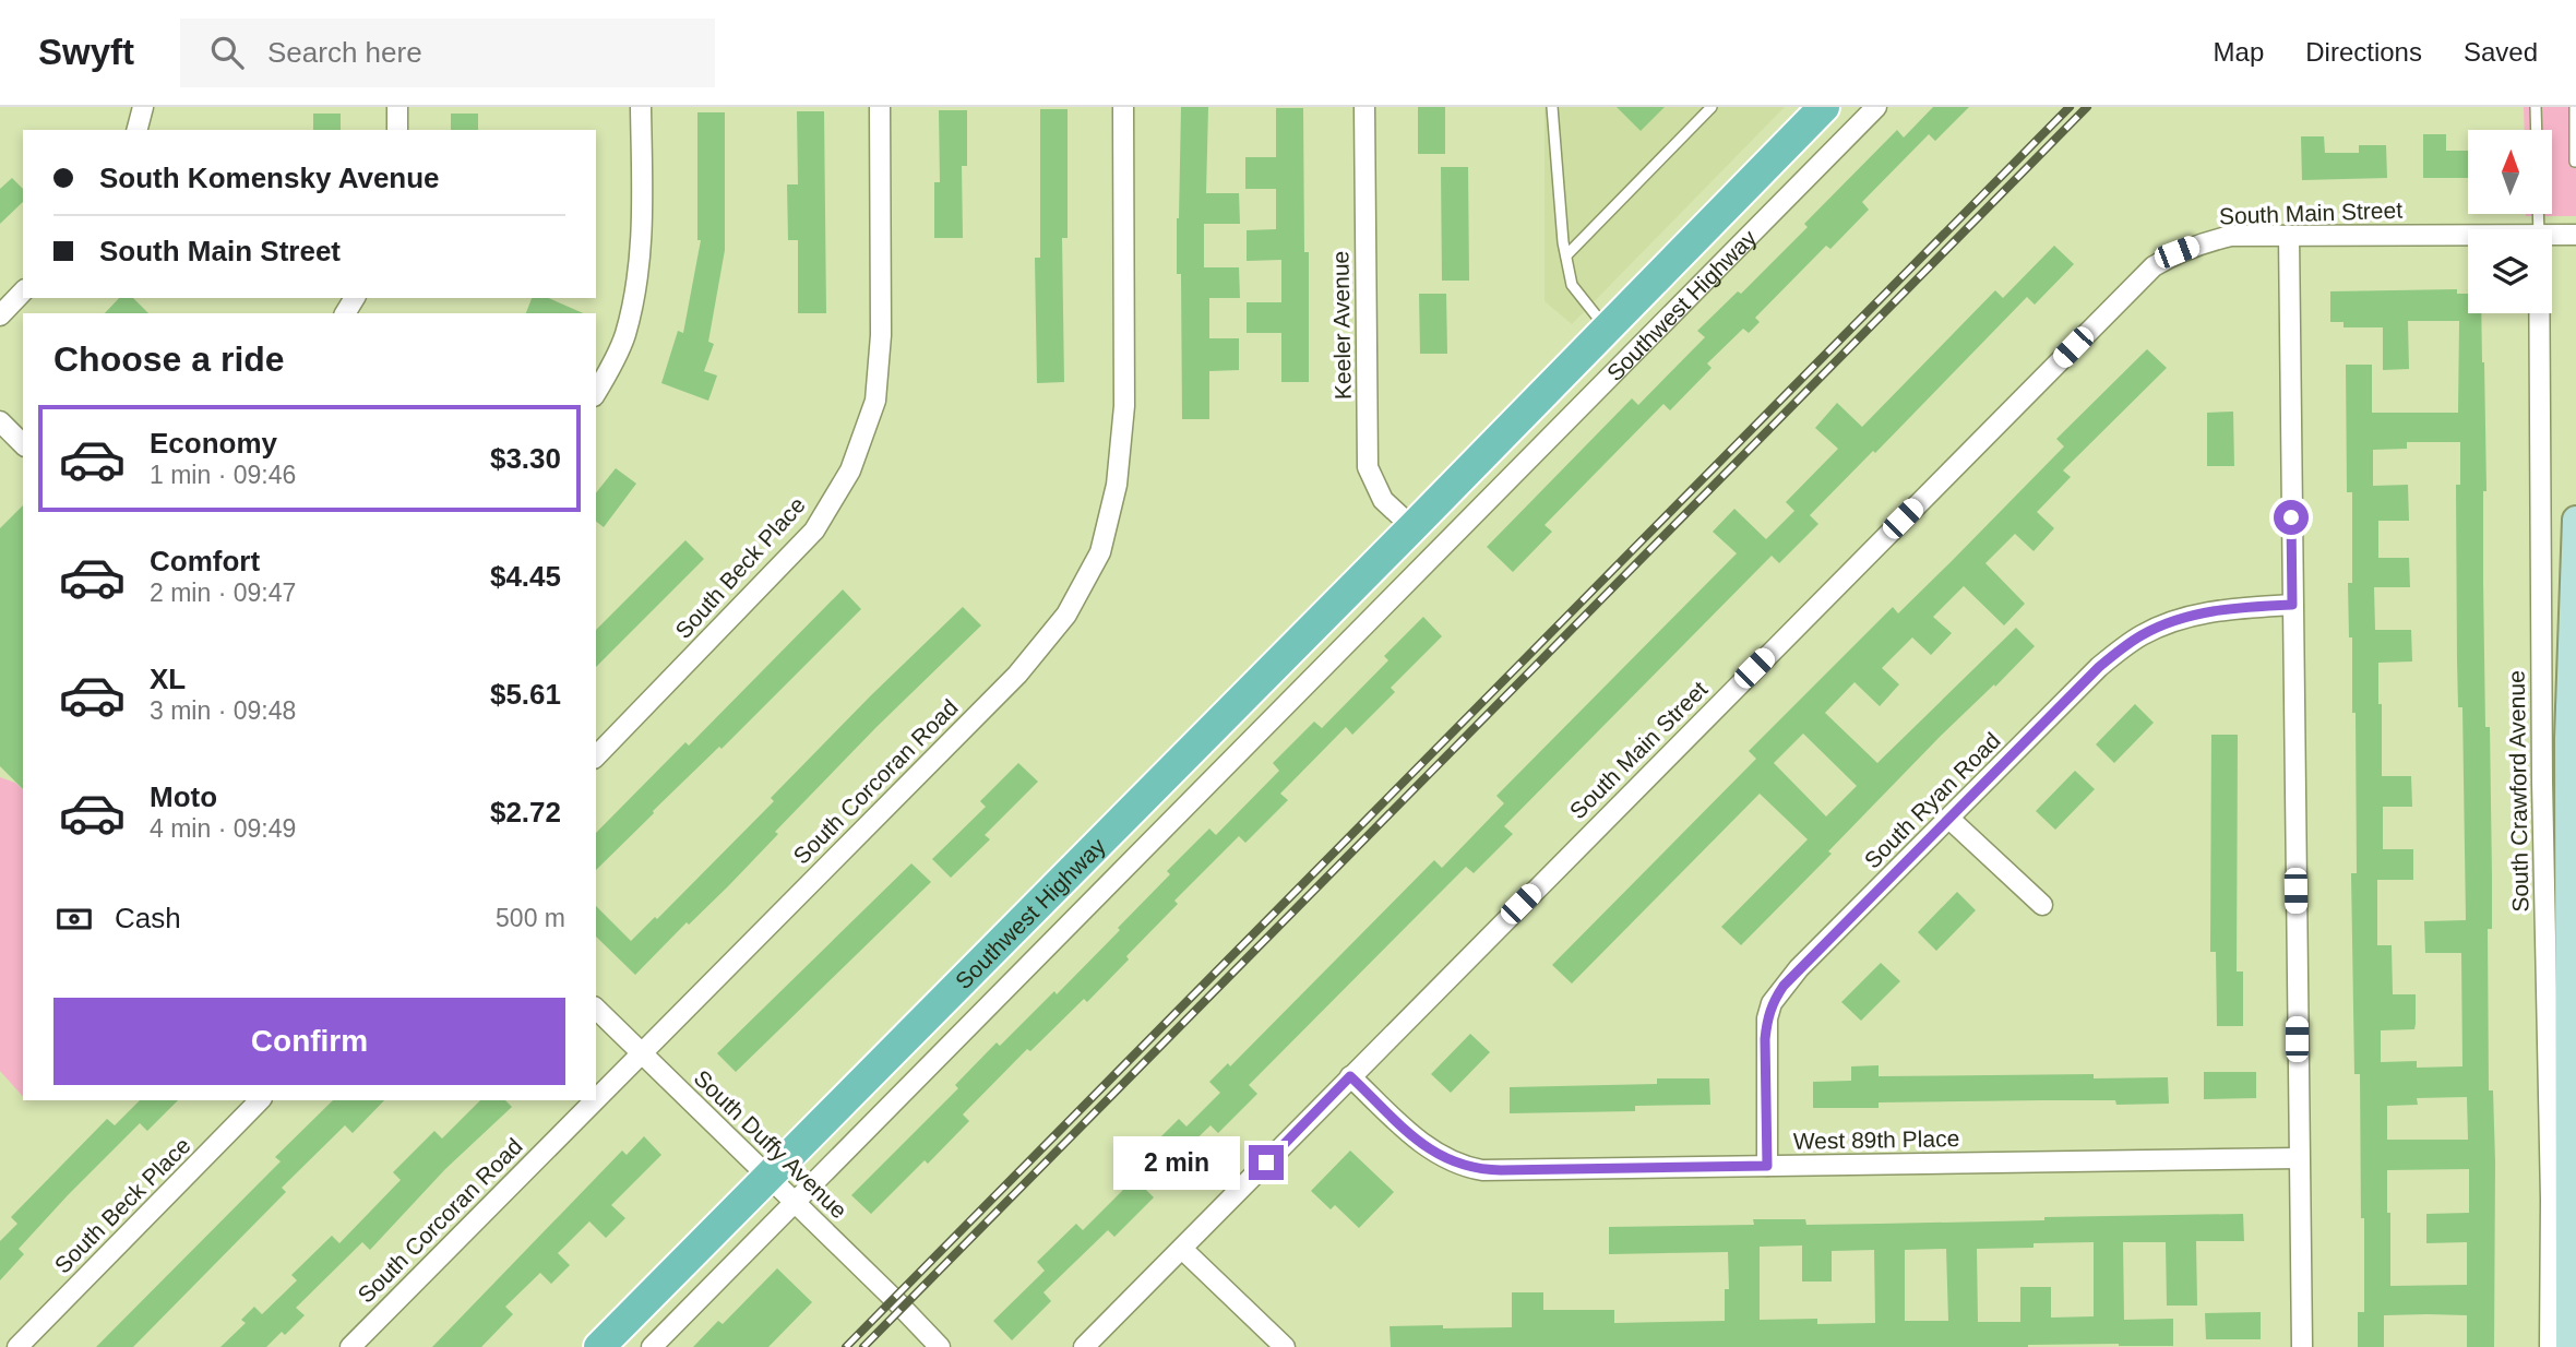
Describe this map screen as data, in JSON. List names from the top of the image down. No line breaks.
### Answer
{"streets":{"main road":["Southwest Highway"],"street":["South Main Street","Keeler Avenue","South Beck Place","South Corcoran Road","South Crawford Avenue","South Ryan Road","West 89th Place","South Duffy Avenue"]},"crossings":[["South Main Street","West 89th Place"],["Southwest Highway","Keeler Avenue"],["Southwest Highway","South Duffy Avenue"],["South Corcoran Road","South Duffy Avenue"],["South Ryan Road","West 89th Place"]],"north":"top","page":{"header":"Swyft","search":"Search here","nav":["Map","Directions","Saved"],"banner":["South Komensky Avenue","South Main Street"],"heading":"Choose a ride","list":[{"name":"Economy","note":"1 min · 09:46","value":"$3.30"},{"name":"Comfort","note":"2 min · 09:47","value":"$4.45"},{"name":"XL","note":"3 min · 09:48","value":"$5.61"},{"name":"Moto","note":"4 min · 09:49","value":"$2.72"}],"pay":["Cash","500 m"],"buttons":"Confirm","bubble":"2 min"}}
